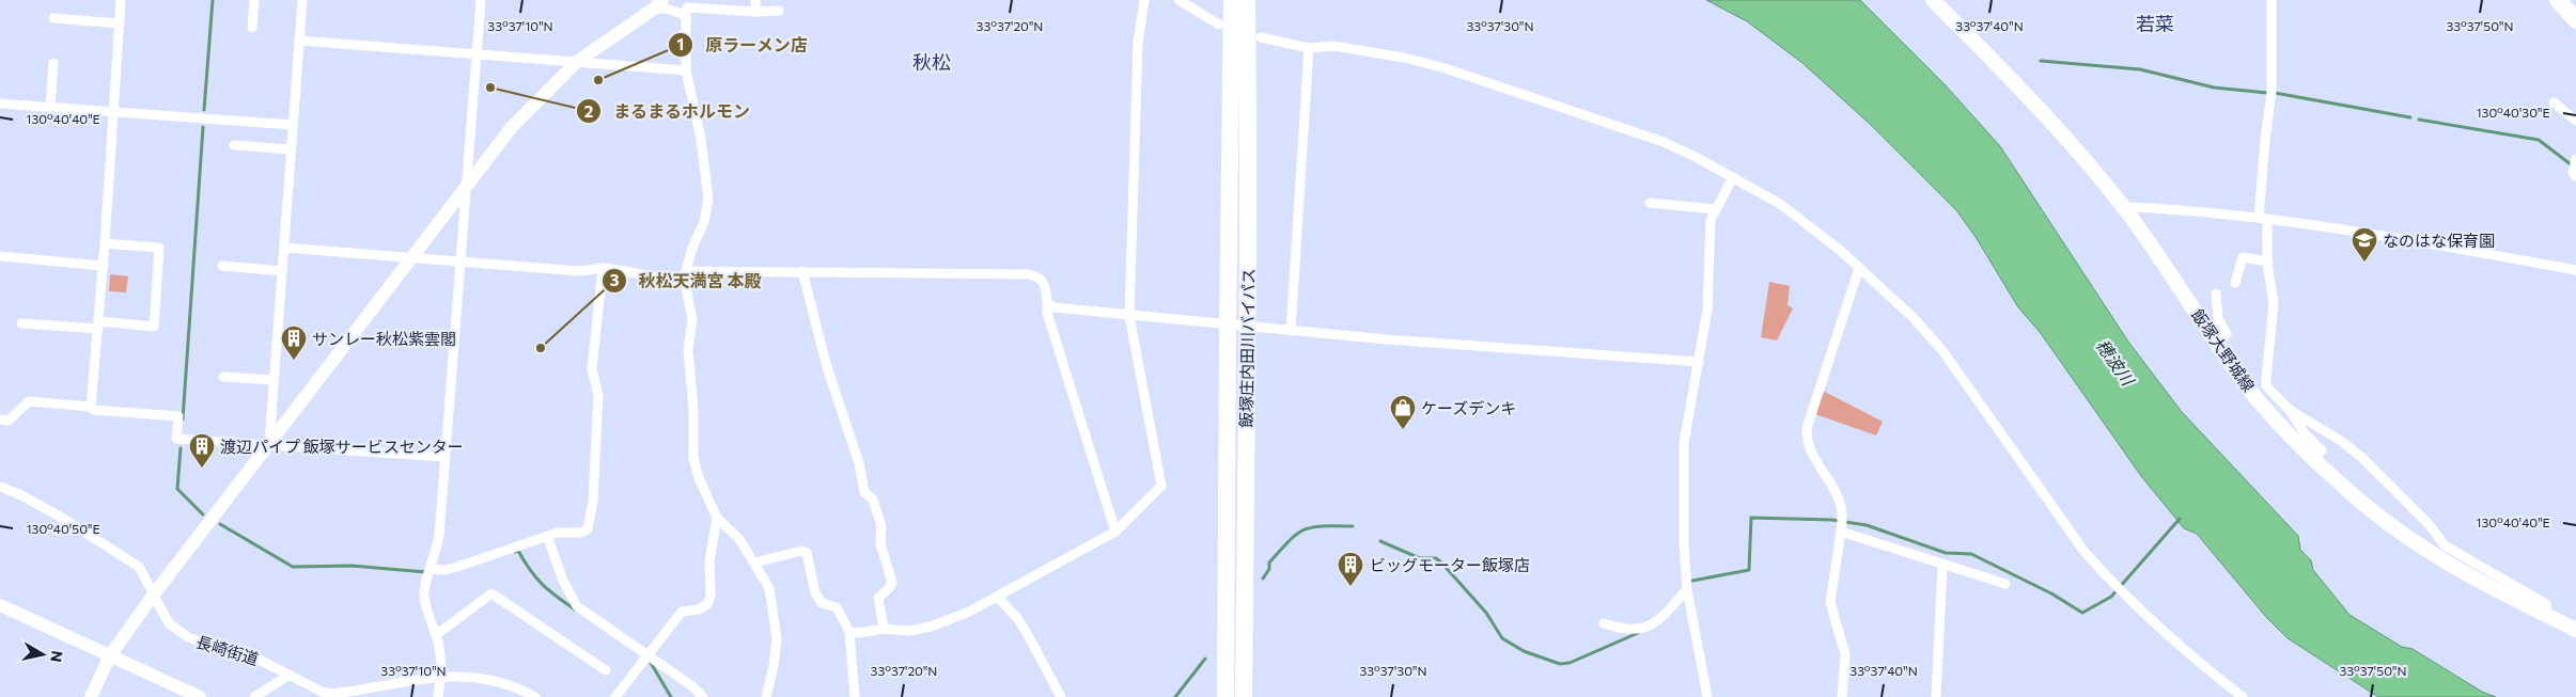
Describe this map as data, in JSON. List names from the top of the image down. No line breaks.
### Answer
{"streets":{"highway":["飯塚庄内田川バイパス"],"main road":["飯塚大野城線"],"street":["長崎街道"]},"districts":["若菜","秋松"],"water":["穂波川"],"places":{"other":["原ラーメン店","まるまるホルモン","秋松天満宮 本殿"],"school or university":["なのはな保育園"],"building":["サンレー秋松紫雲閣","渡辺パイプ 飯塚サービスセンター","ビッグモーター飯塚店"],"shop":["ケーズデンキ"]},"north":"right","coordinates":["33°37'10\"N","33°37'20\"N","33°37'30\"N","33°37'40\"N","33°37'50\"N","130°40'30\"E","130°40'40\"E","130°40'50\"E"]}
